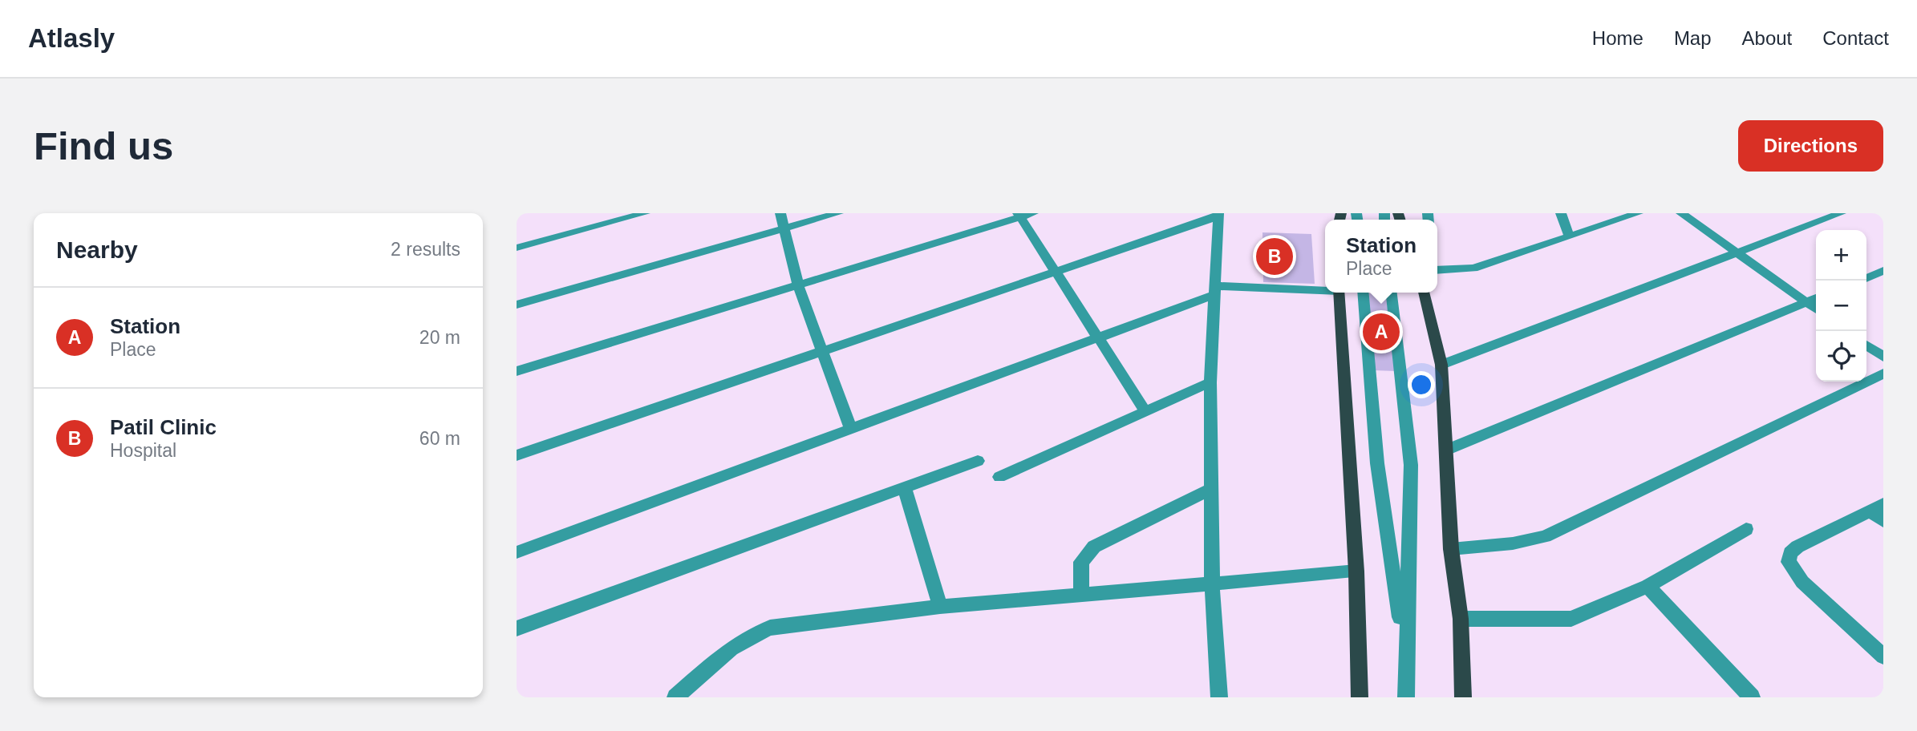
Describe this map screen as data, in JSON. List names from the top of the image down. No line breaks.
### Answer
{"page":{"header":"Atlasly","nav":["Home","Map","About","Contact"],"buttons":"Directions","title":"Find us","heading":["Nearby","2 results"],"popup":["Station","Place"],"map_buttons":["+","−"],"pins":["B","A"],"list":[{"mark":"A","name":"Station","note":"Place","value":"20 m"},{"mark":"B","name":"Patil Clinic","note":"Hospital","value":"60 m"}]}}
